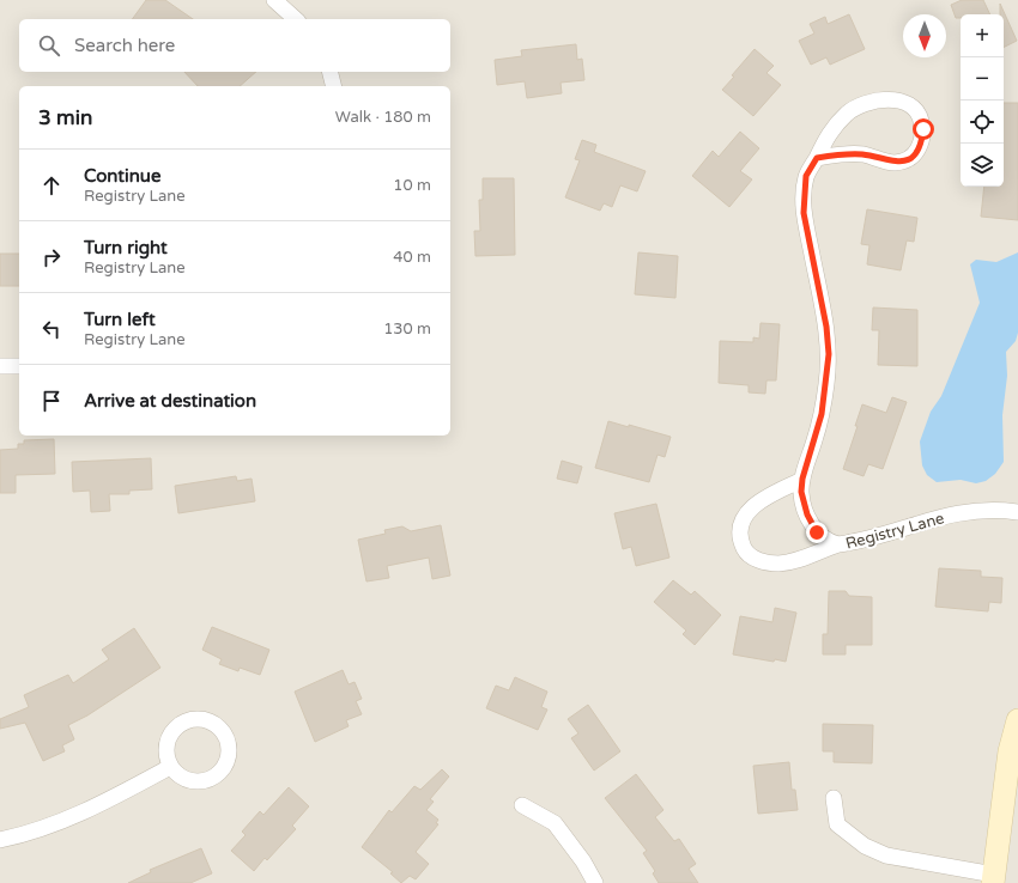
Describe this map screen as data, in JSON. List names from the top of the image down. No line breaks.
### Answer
{"streets":{"street":["Registry Lane"]},"north":"bottom","page":{"map_buttons":["+","−"],"search":"Search here","heading":["3 min","Walk · 180 m"],"list":[["Continue","Registry Lane","10 m"],["Turn right","Registry Lane","40 m"],["Turn left","Registry Lane","130 m"],"Arrive at destination"]}}
